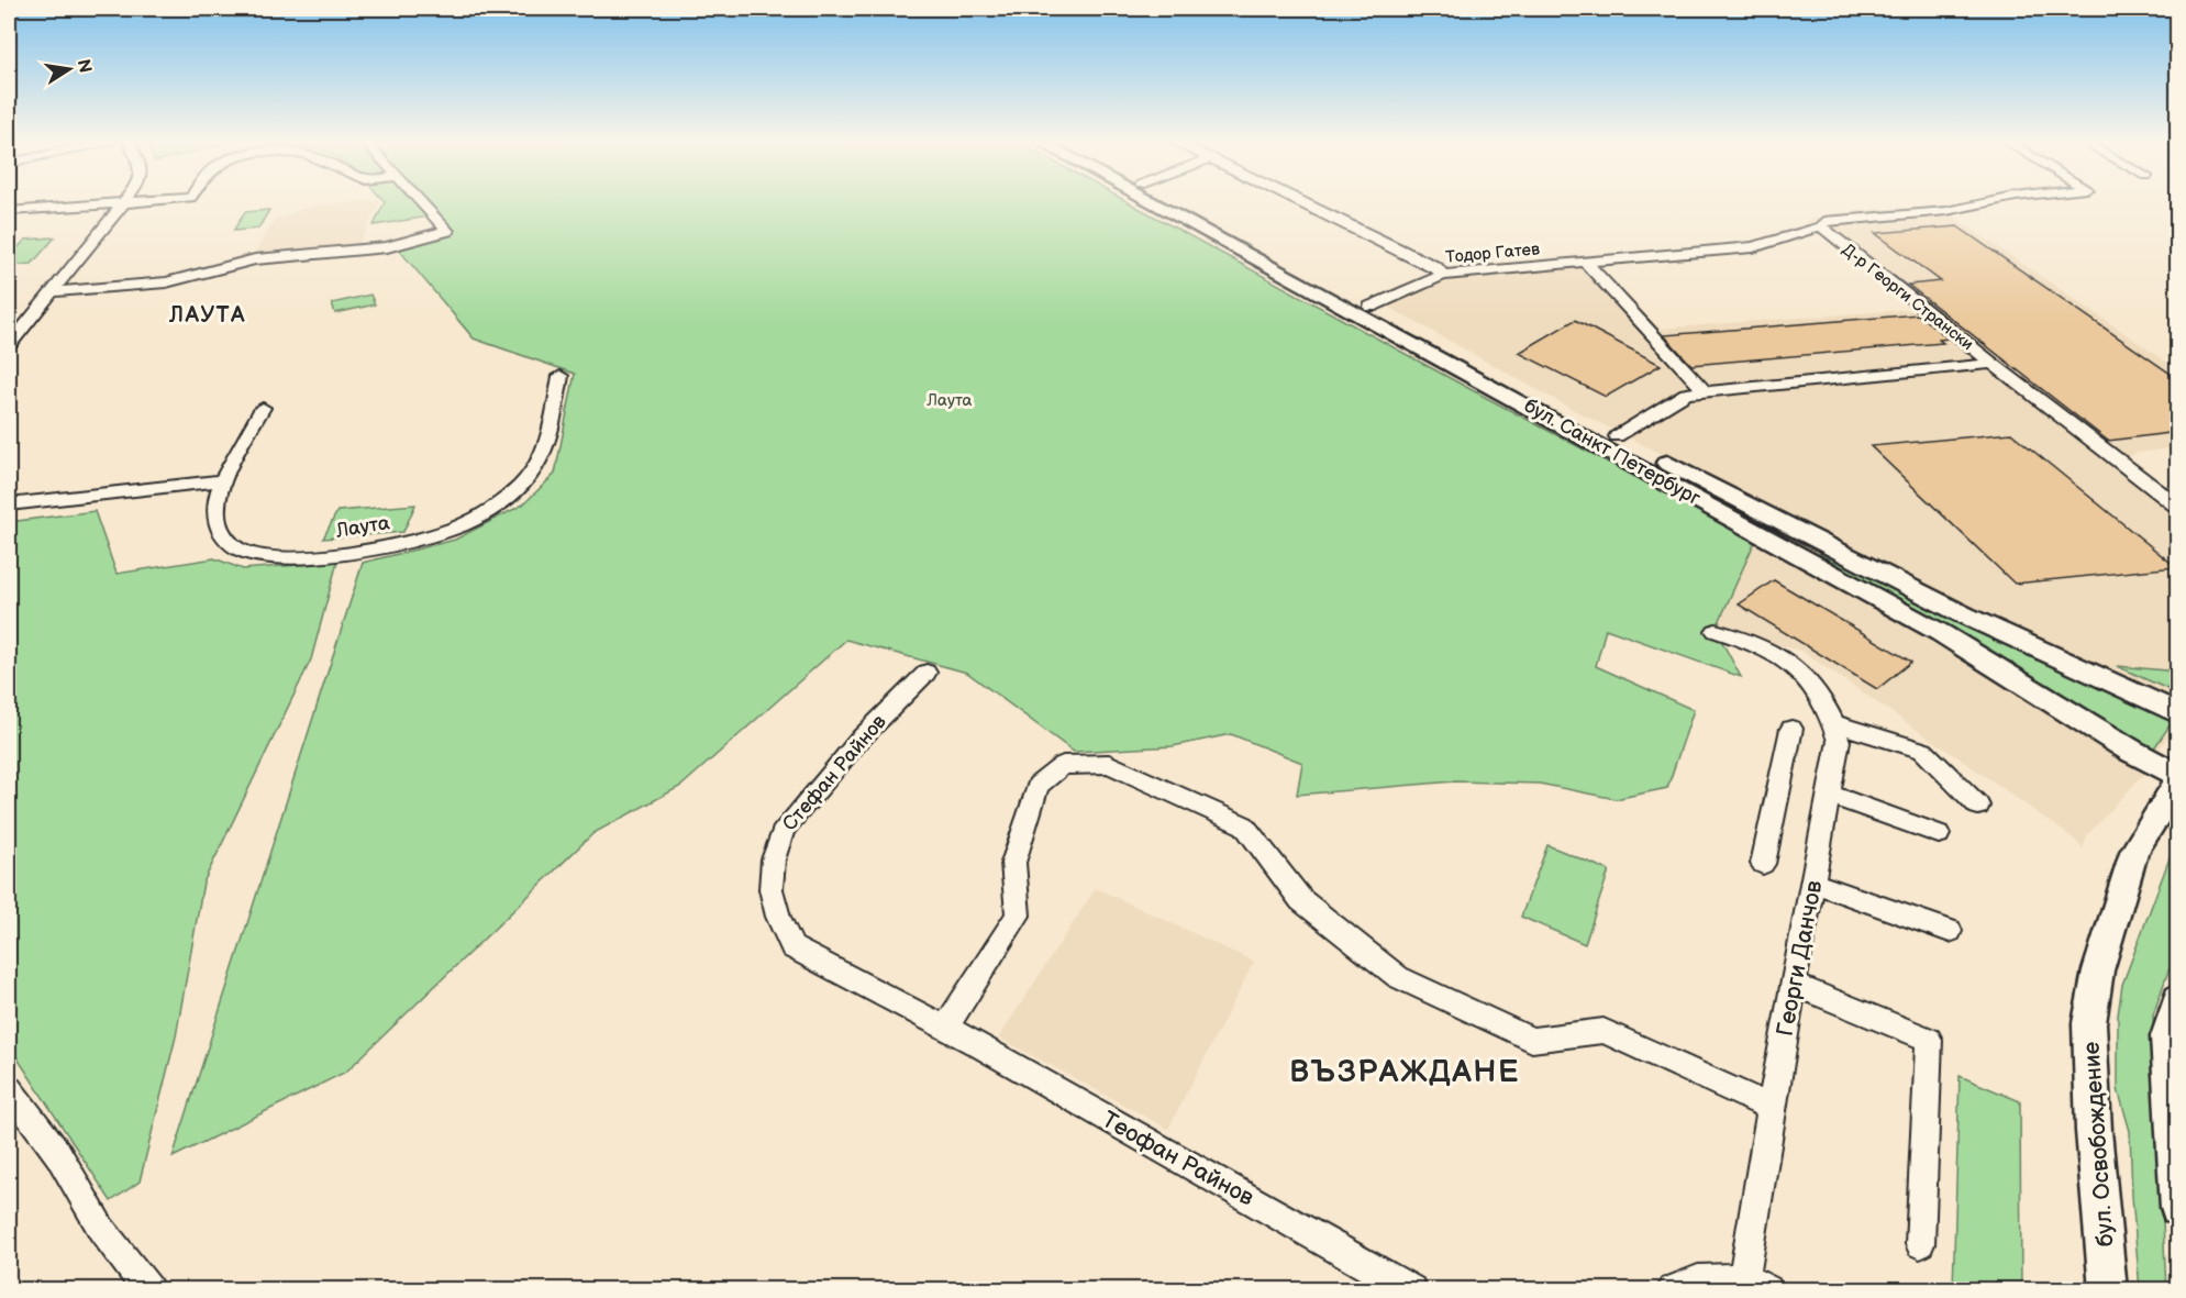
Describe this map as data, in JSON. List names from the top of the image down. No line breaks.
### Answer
{"streets":{"main road":["бул. Санкт Петербург","бул. Освобождение"],"street":["Тодор Гатев","Д-р Георги Странски","Лаута","Стефан Райнов","Георги Данчов","Теофан Райнов"]},"crossings":[["Тодор Гатев","Д-р Георги Странски"],["Тодор Гатев","бул. Санкт Петербург"],["бул. Санкт Петербург","бул. Освобождение"],["Стефан Райнов","Теофан Райнов"]],"districts":["ЛАУТА","ВЪЗРАЖДАНЕ"],"parks":["Лаута"],"north":"right"}
